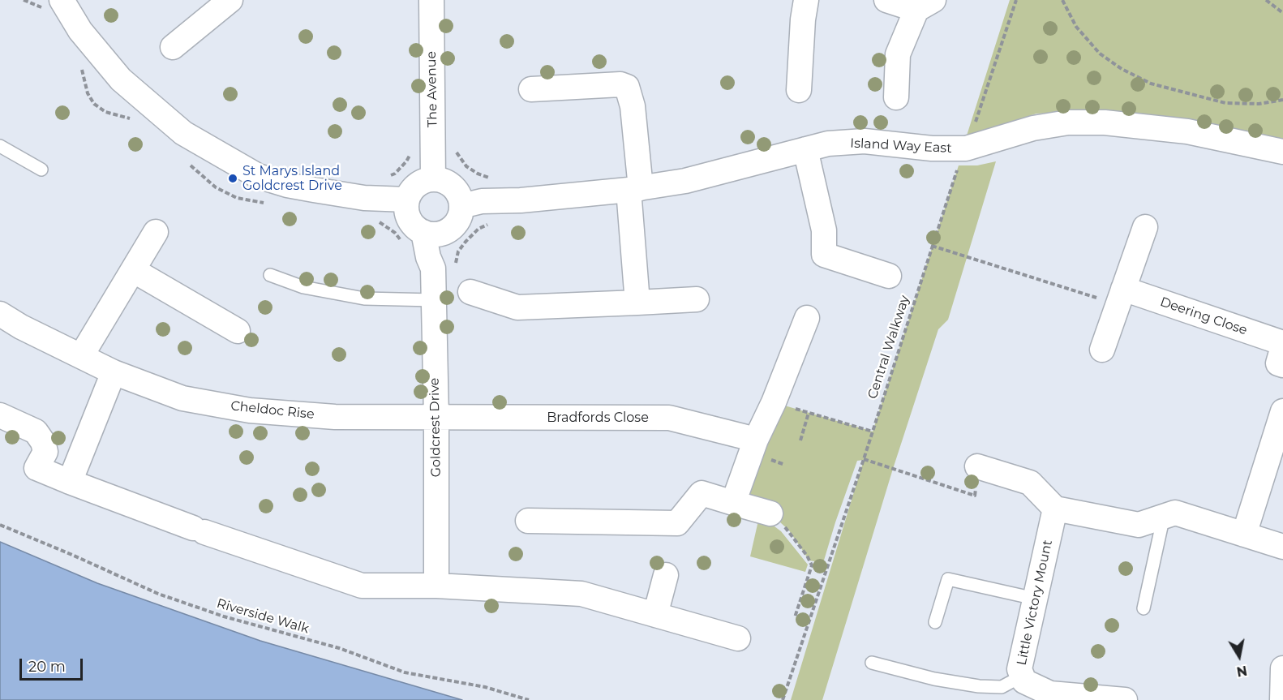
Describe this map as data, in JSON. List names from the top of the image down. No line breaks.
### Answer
{"streets":{"street":["The Avenue","Island Way East","Deering Close","Cheldoc Rise","Bradfords Close","Goldcrest Drive","Little Victory Mount"],"path":["Central Walkway","Riverside Walk"]},"crossings":[["The Avenue","Island Way East"],["The Avenue","Goldcrest Drive"],["Island Way East","Central Walkway"],["Island Way East","Goldcrest Drive"],["Cheldoc Rise","Bradfords Close"],["Cheldoc Rise","Goldcrest Drive"],["Bradfords Close","Goldcrest Drive"]],"places":["St Marys Island Goldcrest Drive"],"scale_bar":"20 m","north":"bottom"}
